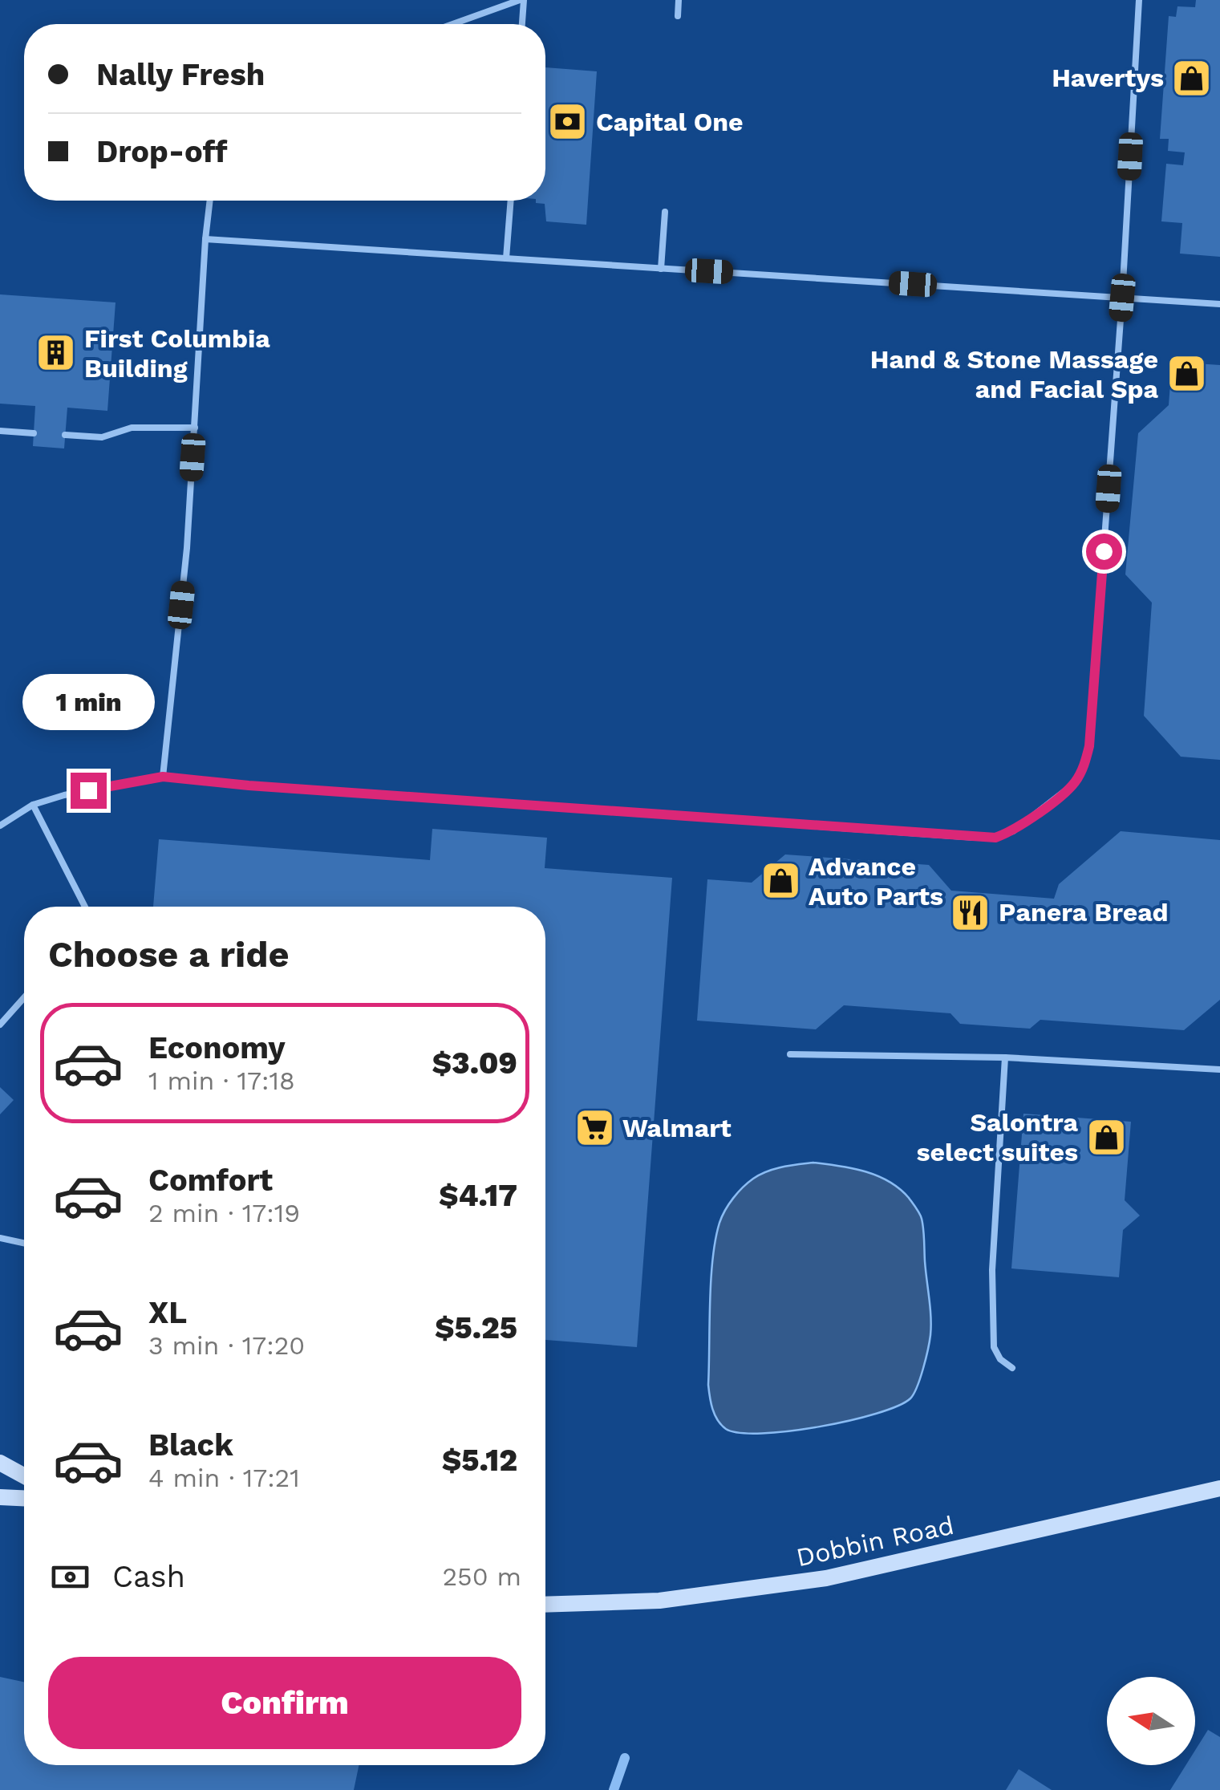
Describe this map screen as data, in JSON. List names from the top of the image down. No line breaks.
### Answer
{"streets":{"street":["Dobbin Road"]},"places":{"shop":["Havertys","Hand & Stone Massage and Facial Spa","Advance Auto Parts","Salontra select suites"],"bank":["Capital One"],"building":["First Columbia Building"],"restaurant":["Panera Bread"],"supermarket":["Walmart"]},"north":"left","page":{"banner":["Nally Fresh","Drop-off"],"bubble":"1 min","heading":"Choose a ride","list":[{"name":"Economy","note":"1 min · 17:18","value":"$3.09"},{"name":"Comfort","note":"2 min · 17:19","value":"$4.17"},{"name":"XL","note":"3 min · 17:20","value":"$5.25"},{"name":"Black","note":"4 min · 17:21","value":"$5.12"}],"pay":["Cash","250 m"],"buttons":"Confirm"}}
